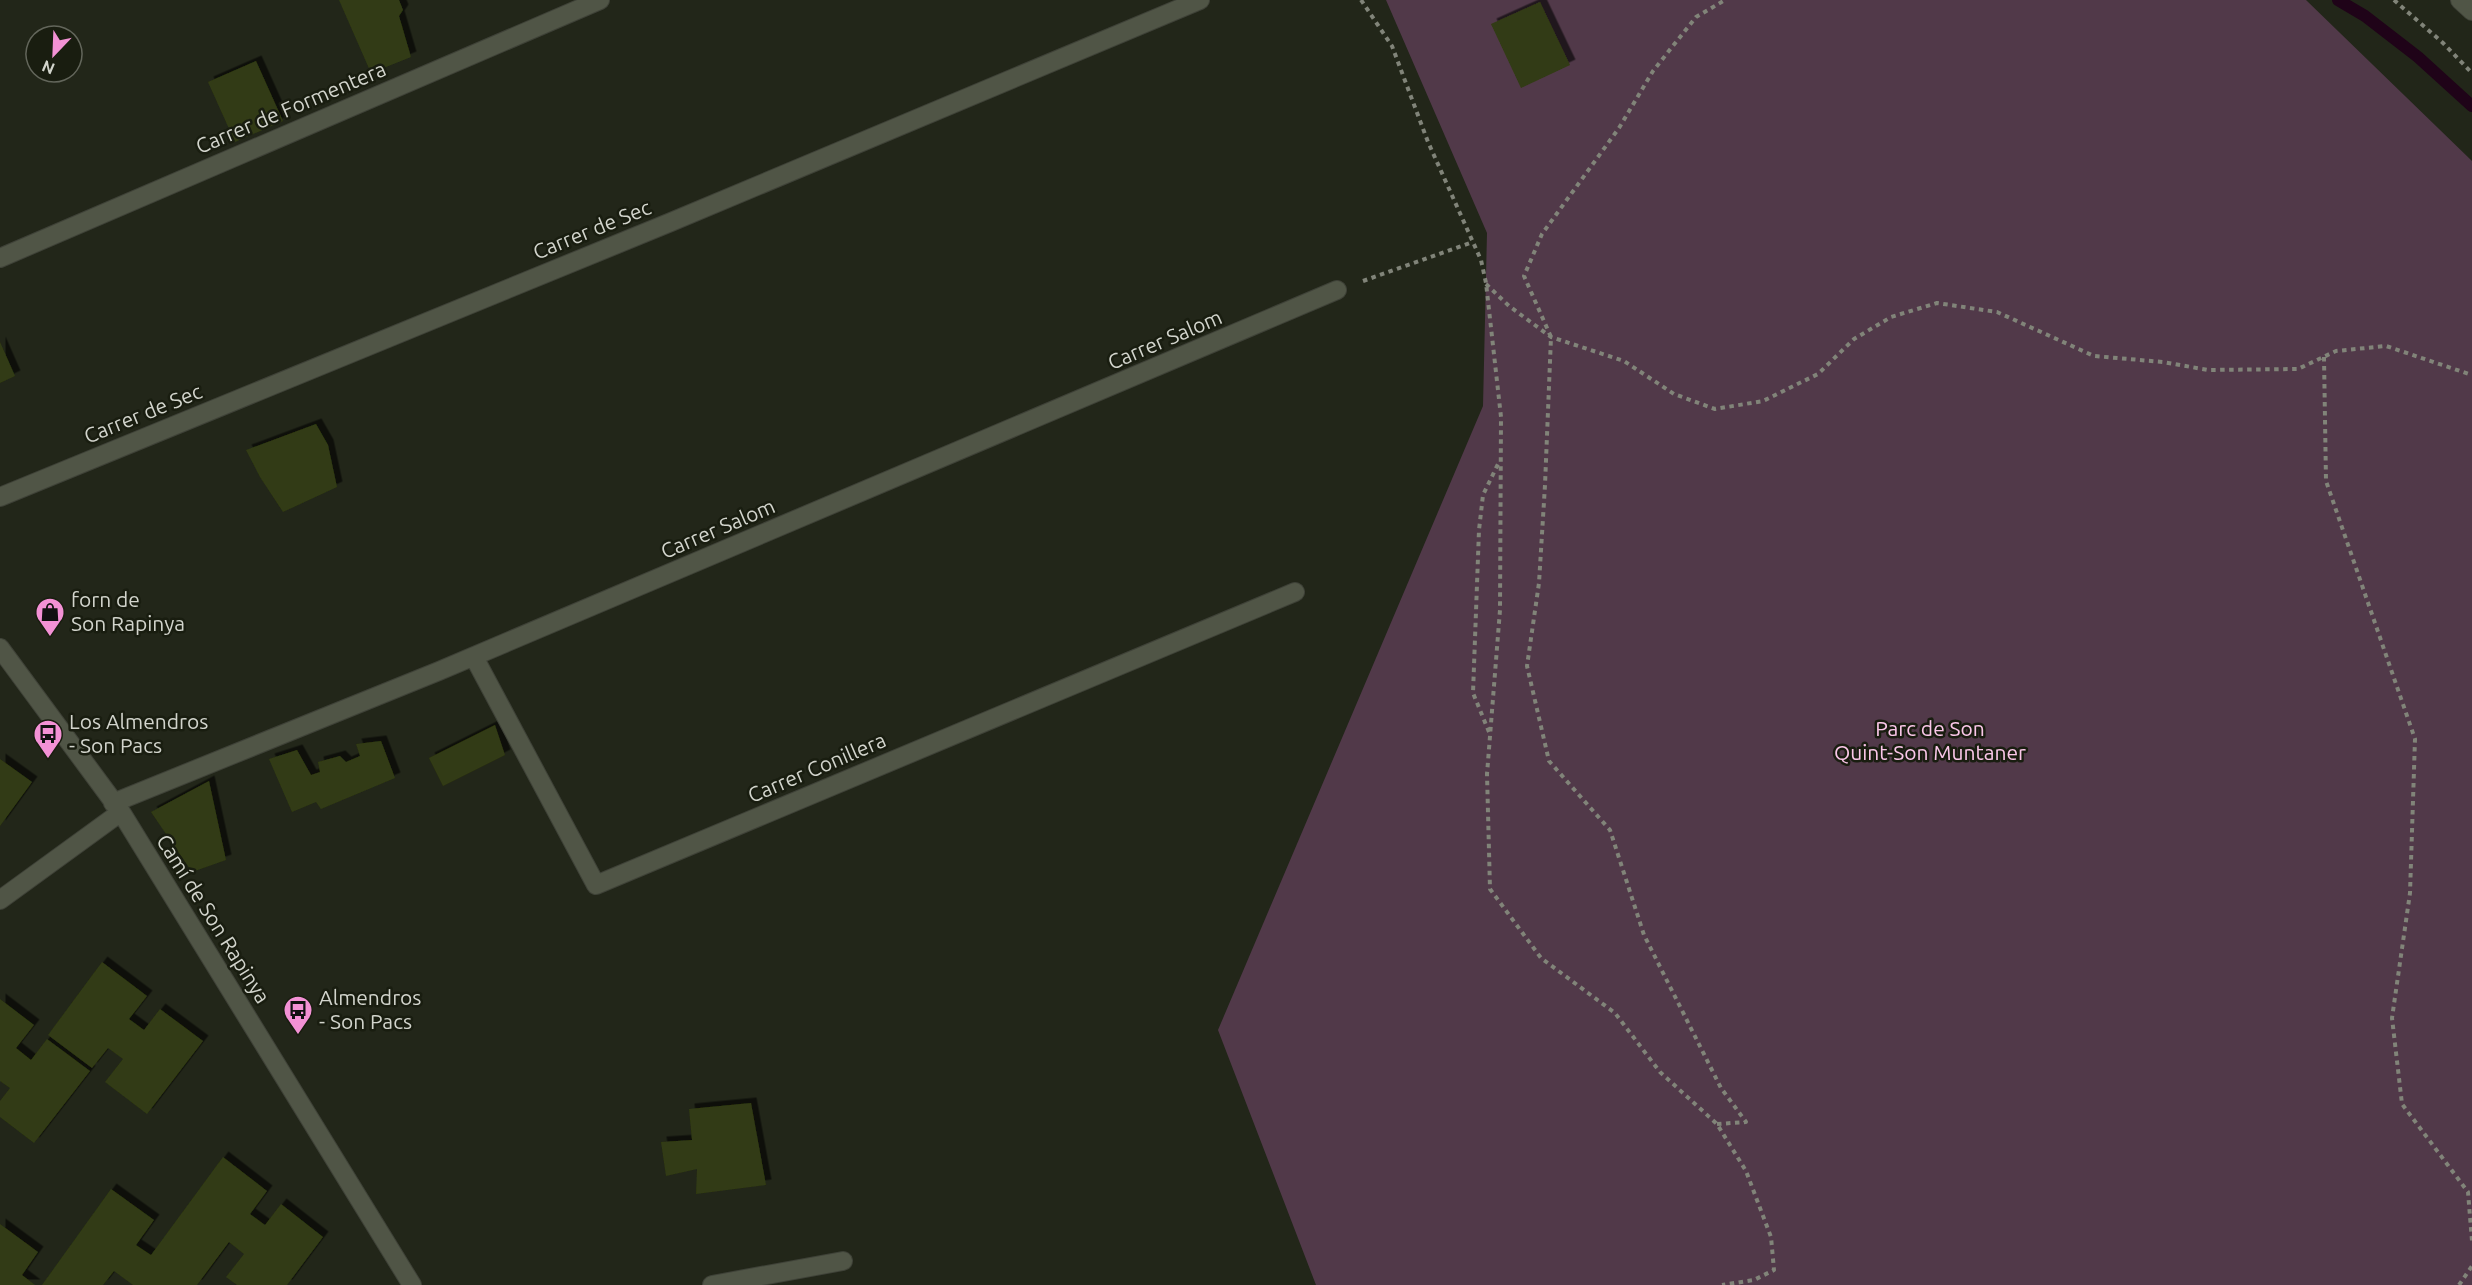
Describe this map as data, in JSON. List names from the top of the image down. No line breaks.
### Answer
{"streets":{"street":["Carrer de Formentera","Carrer de Sec","Carrer Salom","Carrer Conillera","Camí de Son Rapinya"]},"crossings":[["Carrer Salom","Carrer Conillera"],["Carrer Salom","Camí de Son Rapinya"]],"parks":["Parc de Son Quint-Son Muntaner"],"places":{"shop":["forn de Son Rapinya"],"bus stop":["Los Almendros - Son Pacs","Almendros - Son Pacs"]},"north":"bottom left"}
